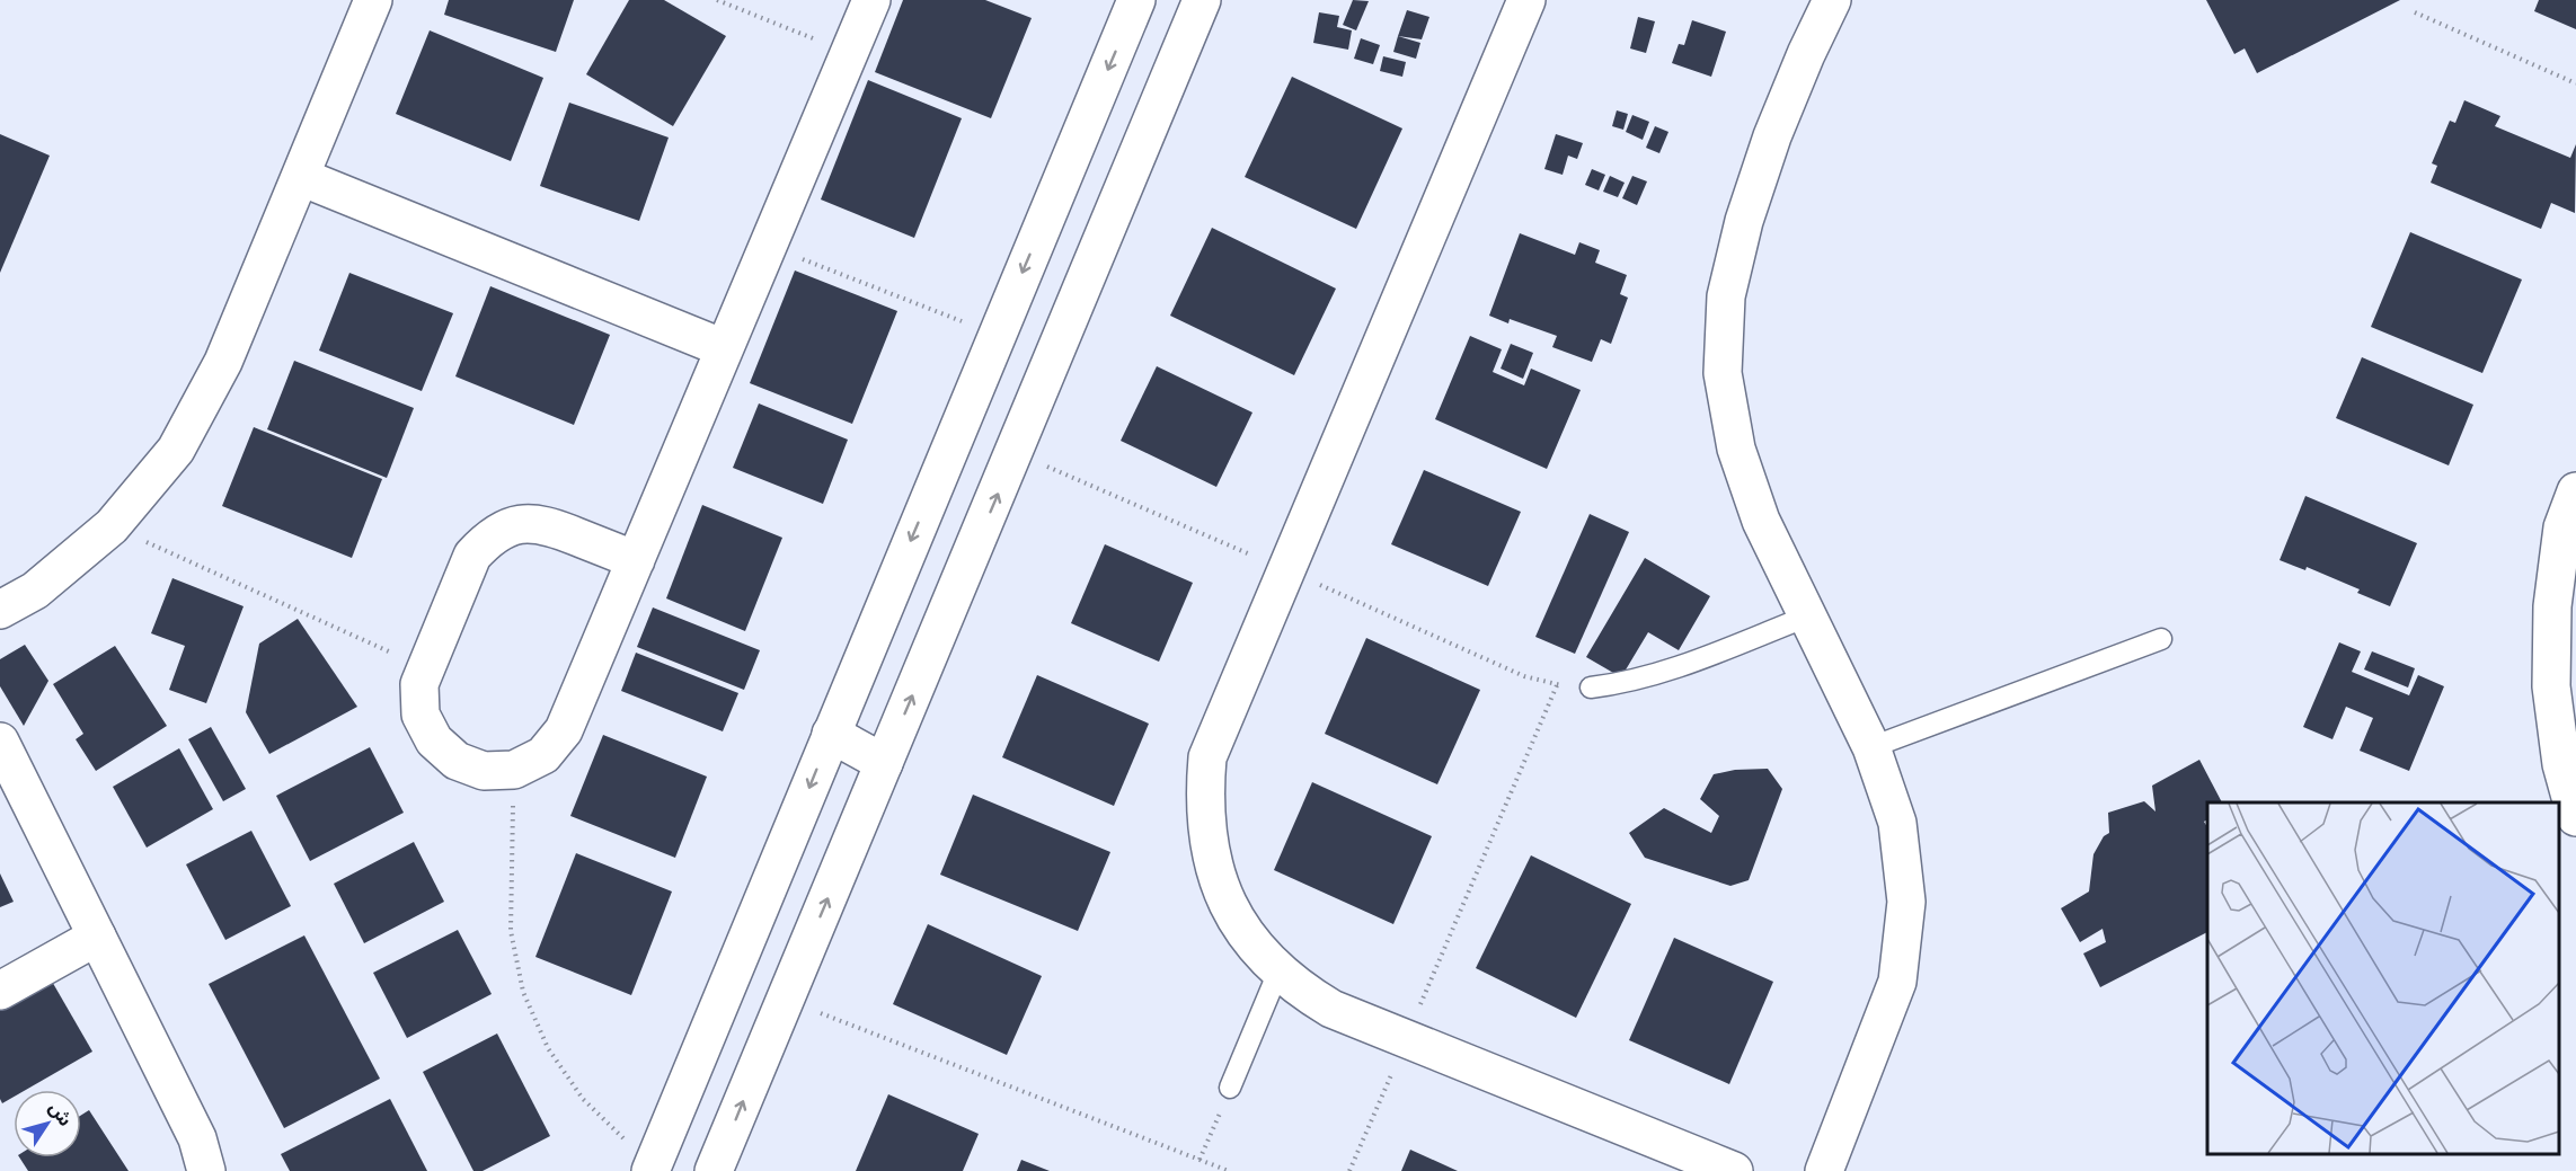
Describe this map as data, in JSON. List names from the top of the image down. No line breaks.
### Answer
{"north":"top right"}
